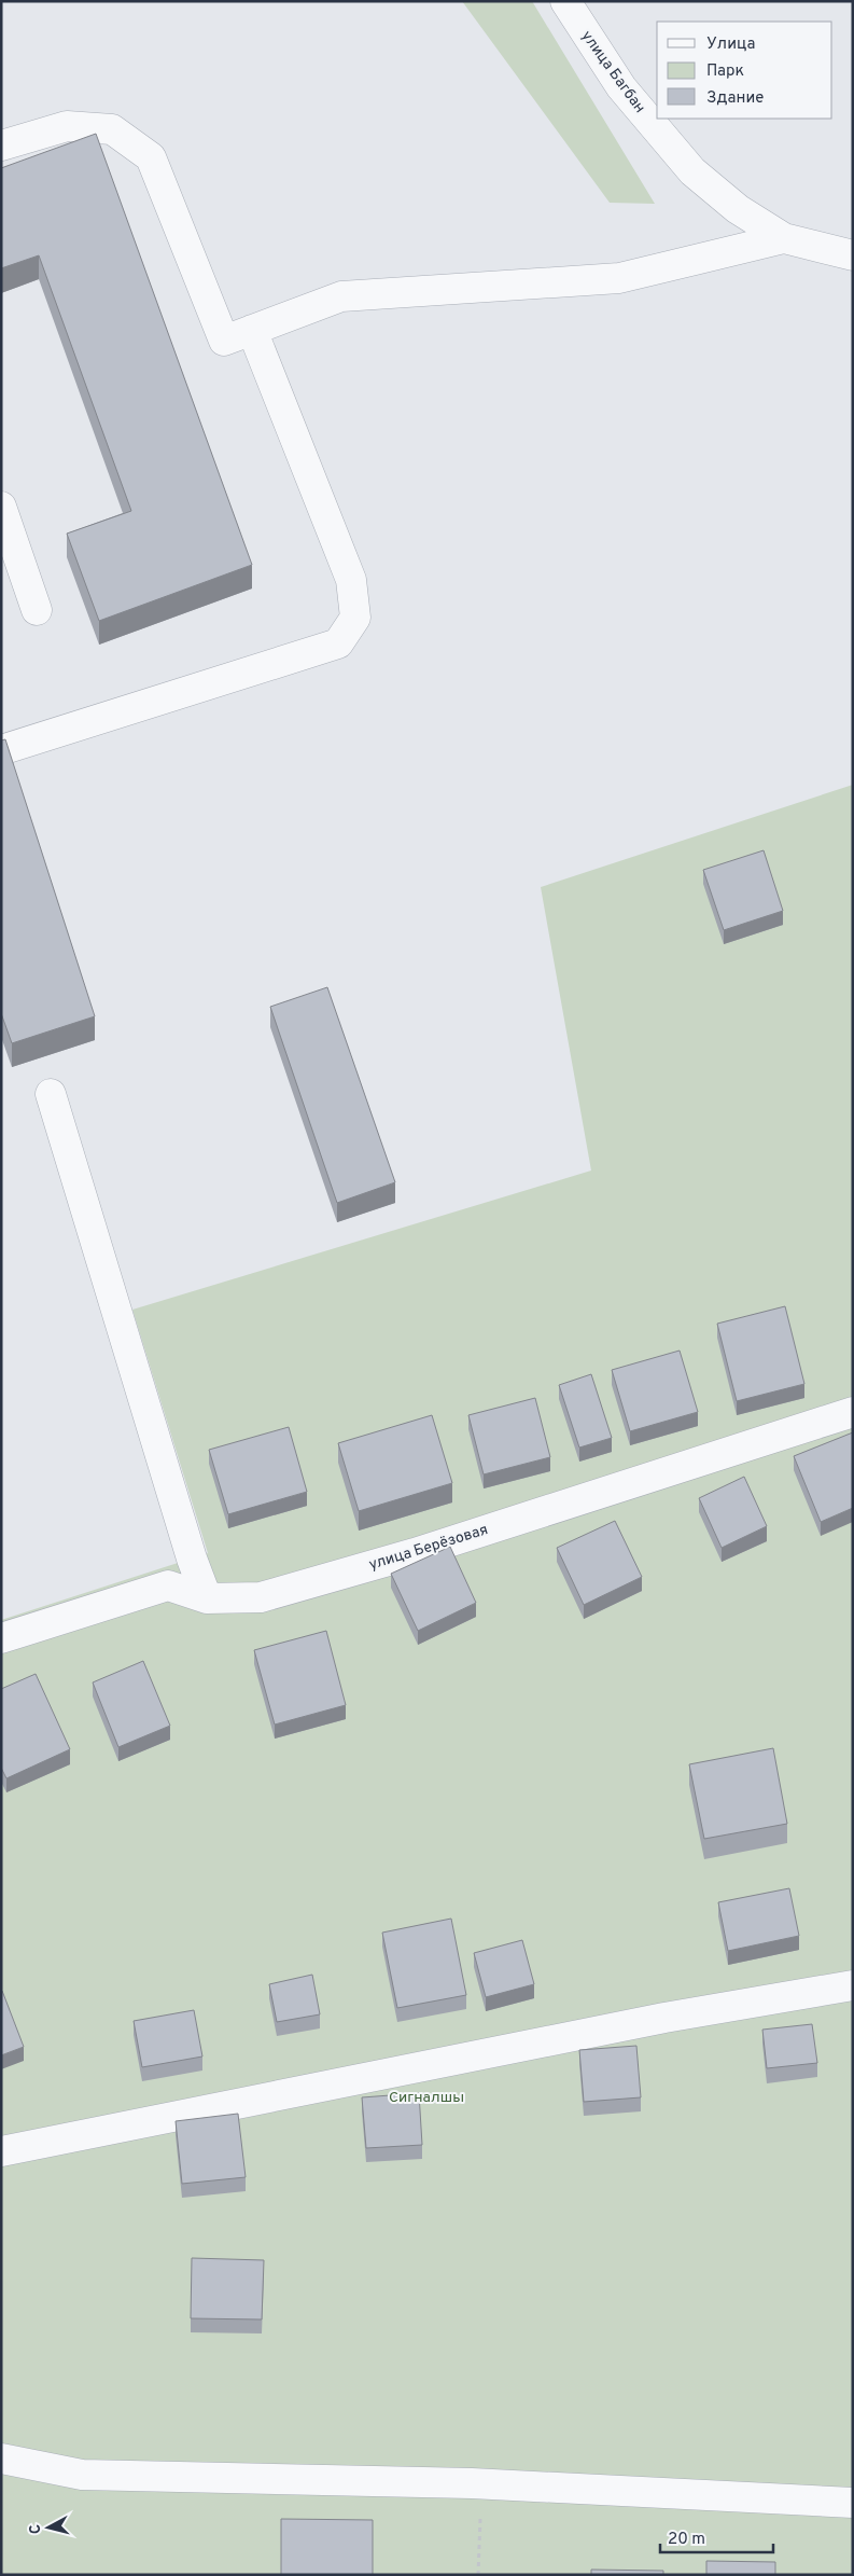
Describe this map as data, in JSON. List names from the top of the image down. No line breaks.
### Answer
{"streets":{"street":["улица Багбан","улица Берёзовая"]},"parks":["Сигналшы"],"legend":["Улица","Парк","Здание"],"scale_bar":"20 m","north":"left"}
